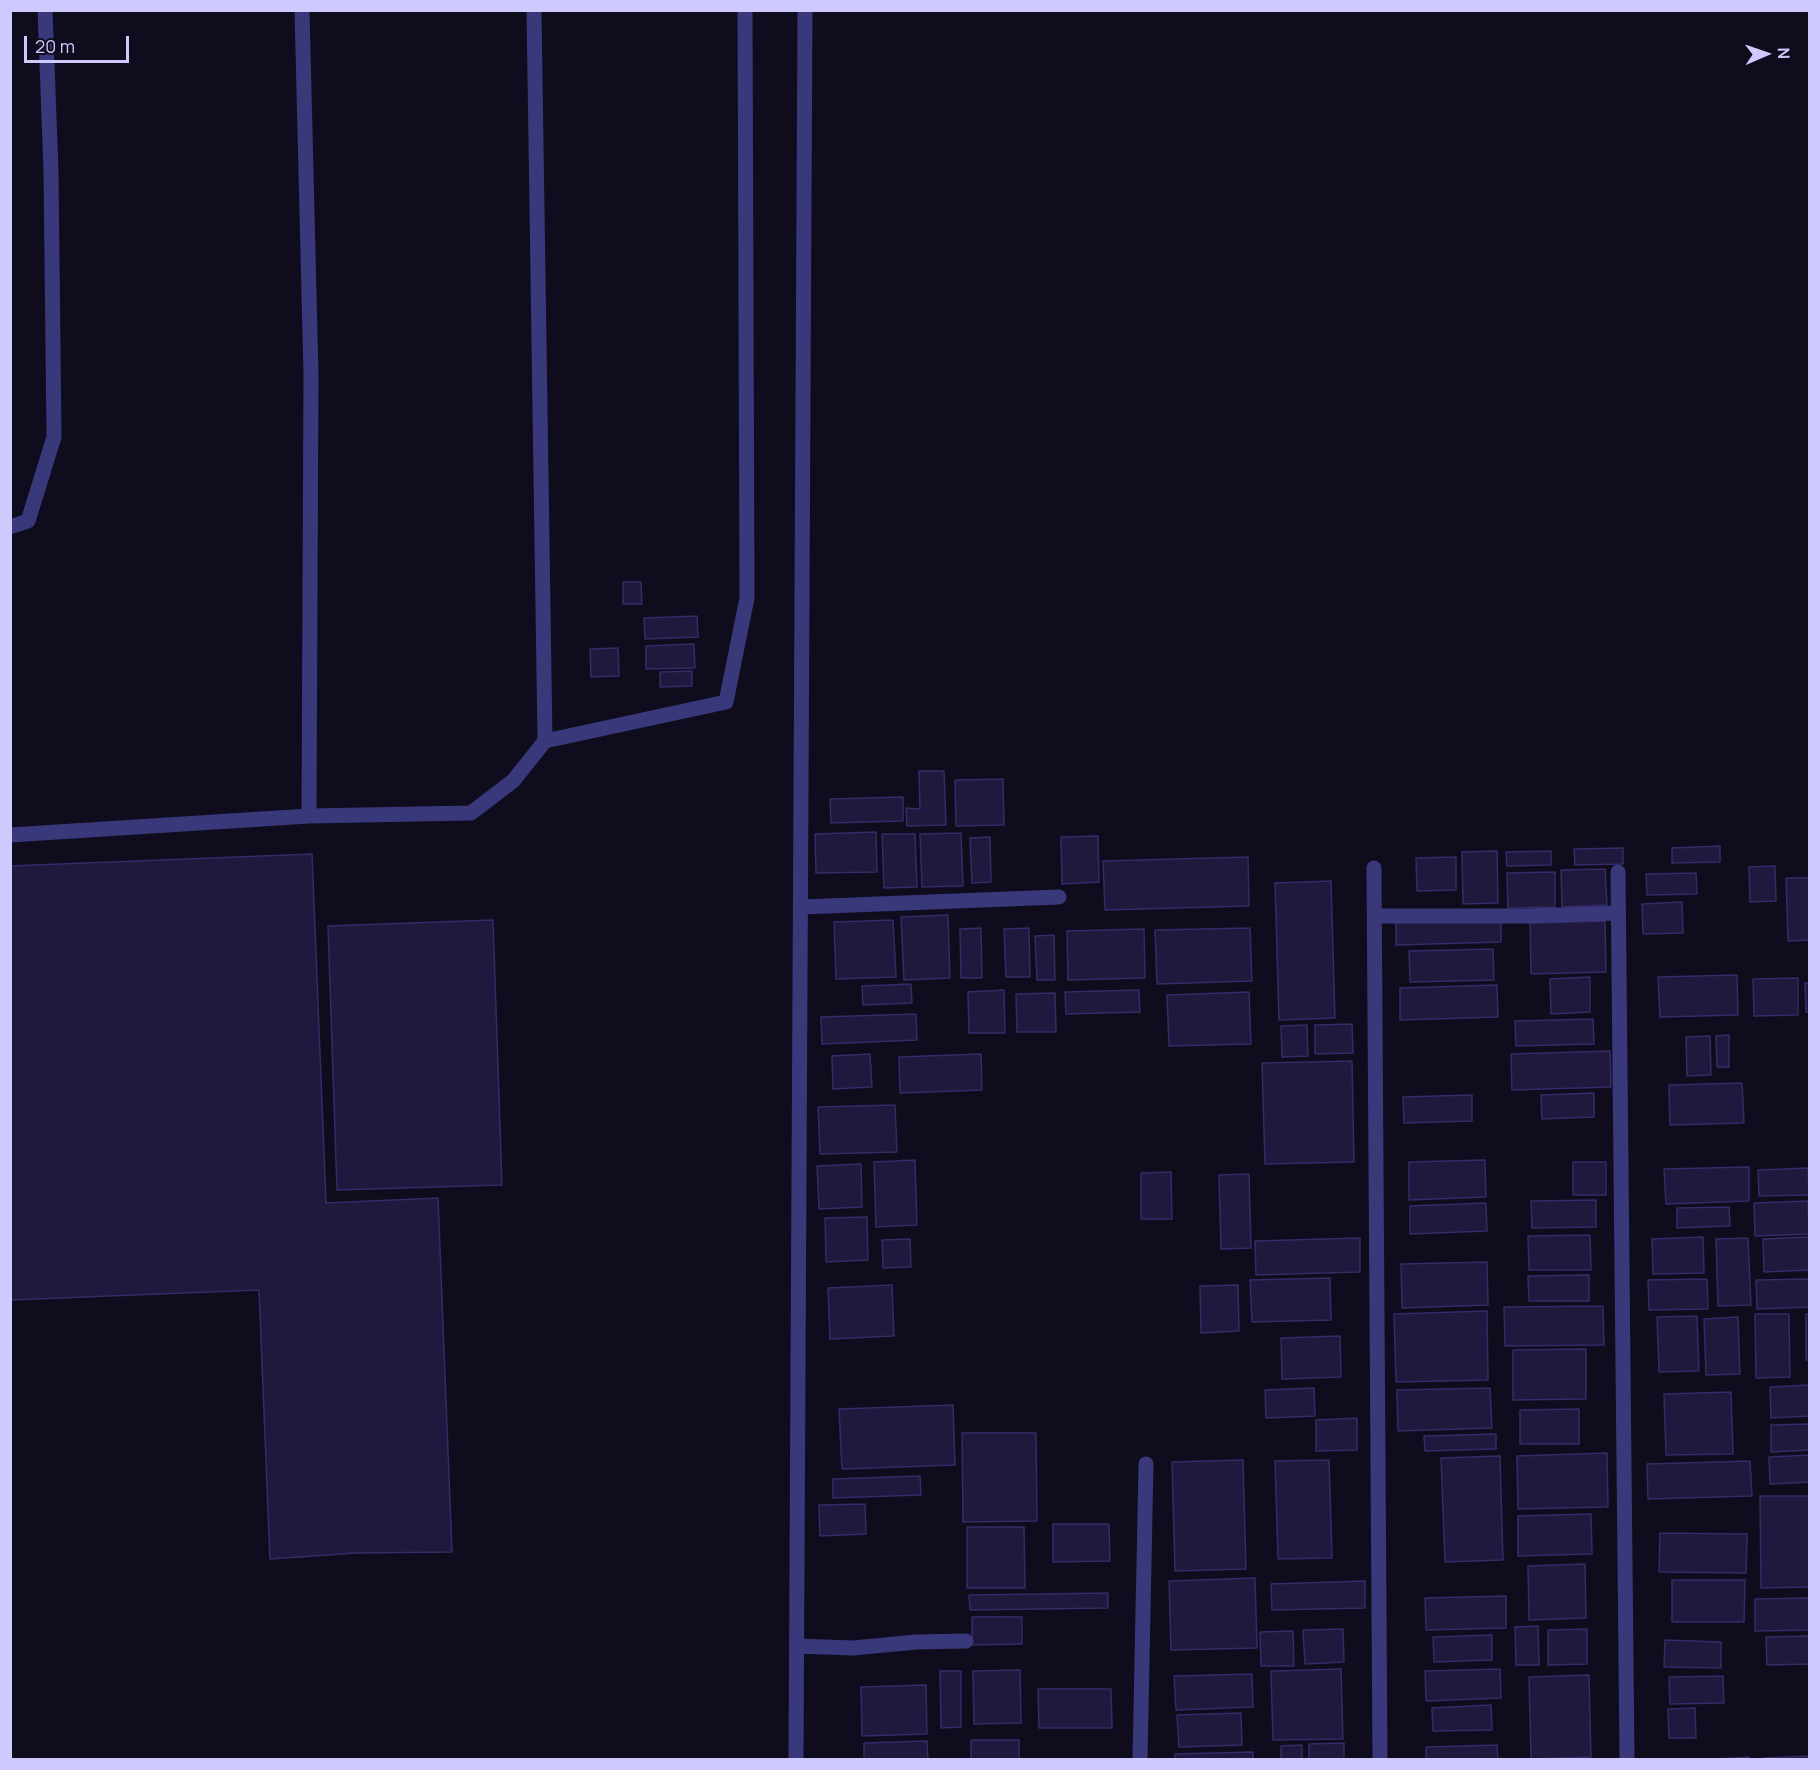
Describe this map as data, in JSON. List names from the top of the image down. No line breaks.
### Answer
{"scale_bar":"20 m","north":"right"}
